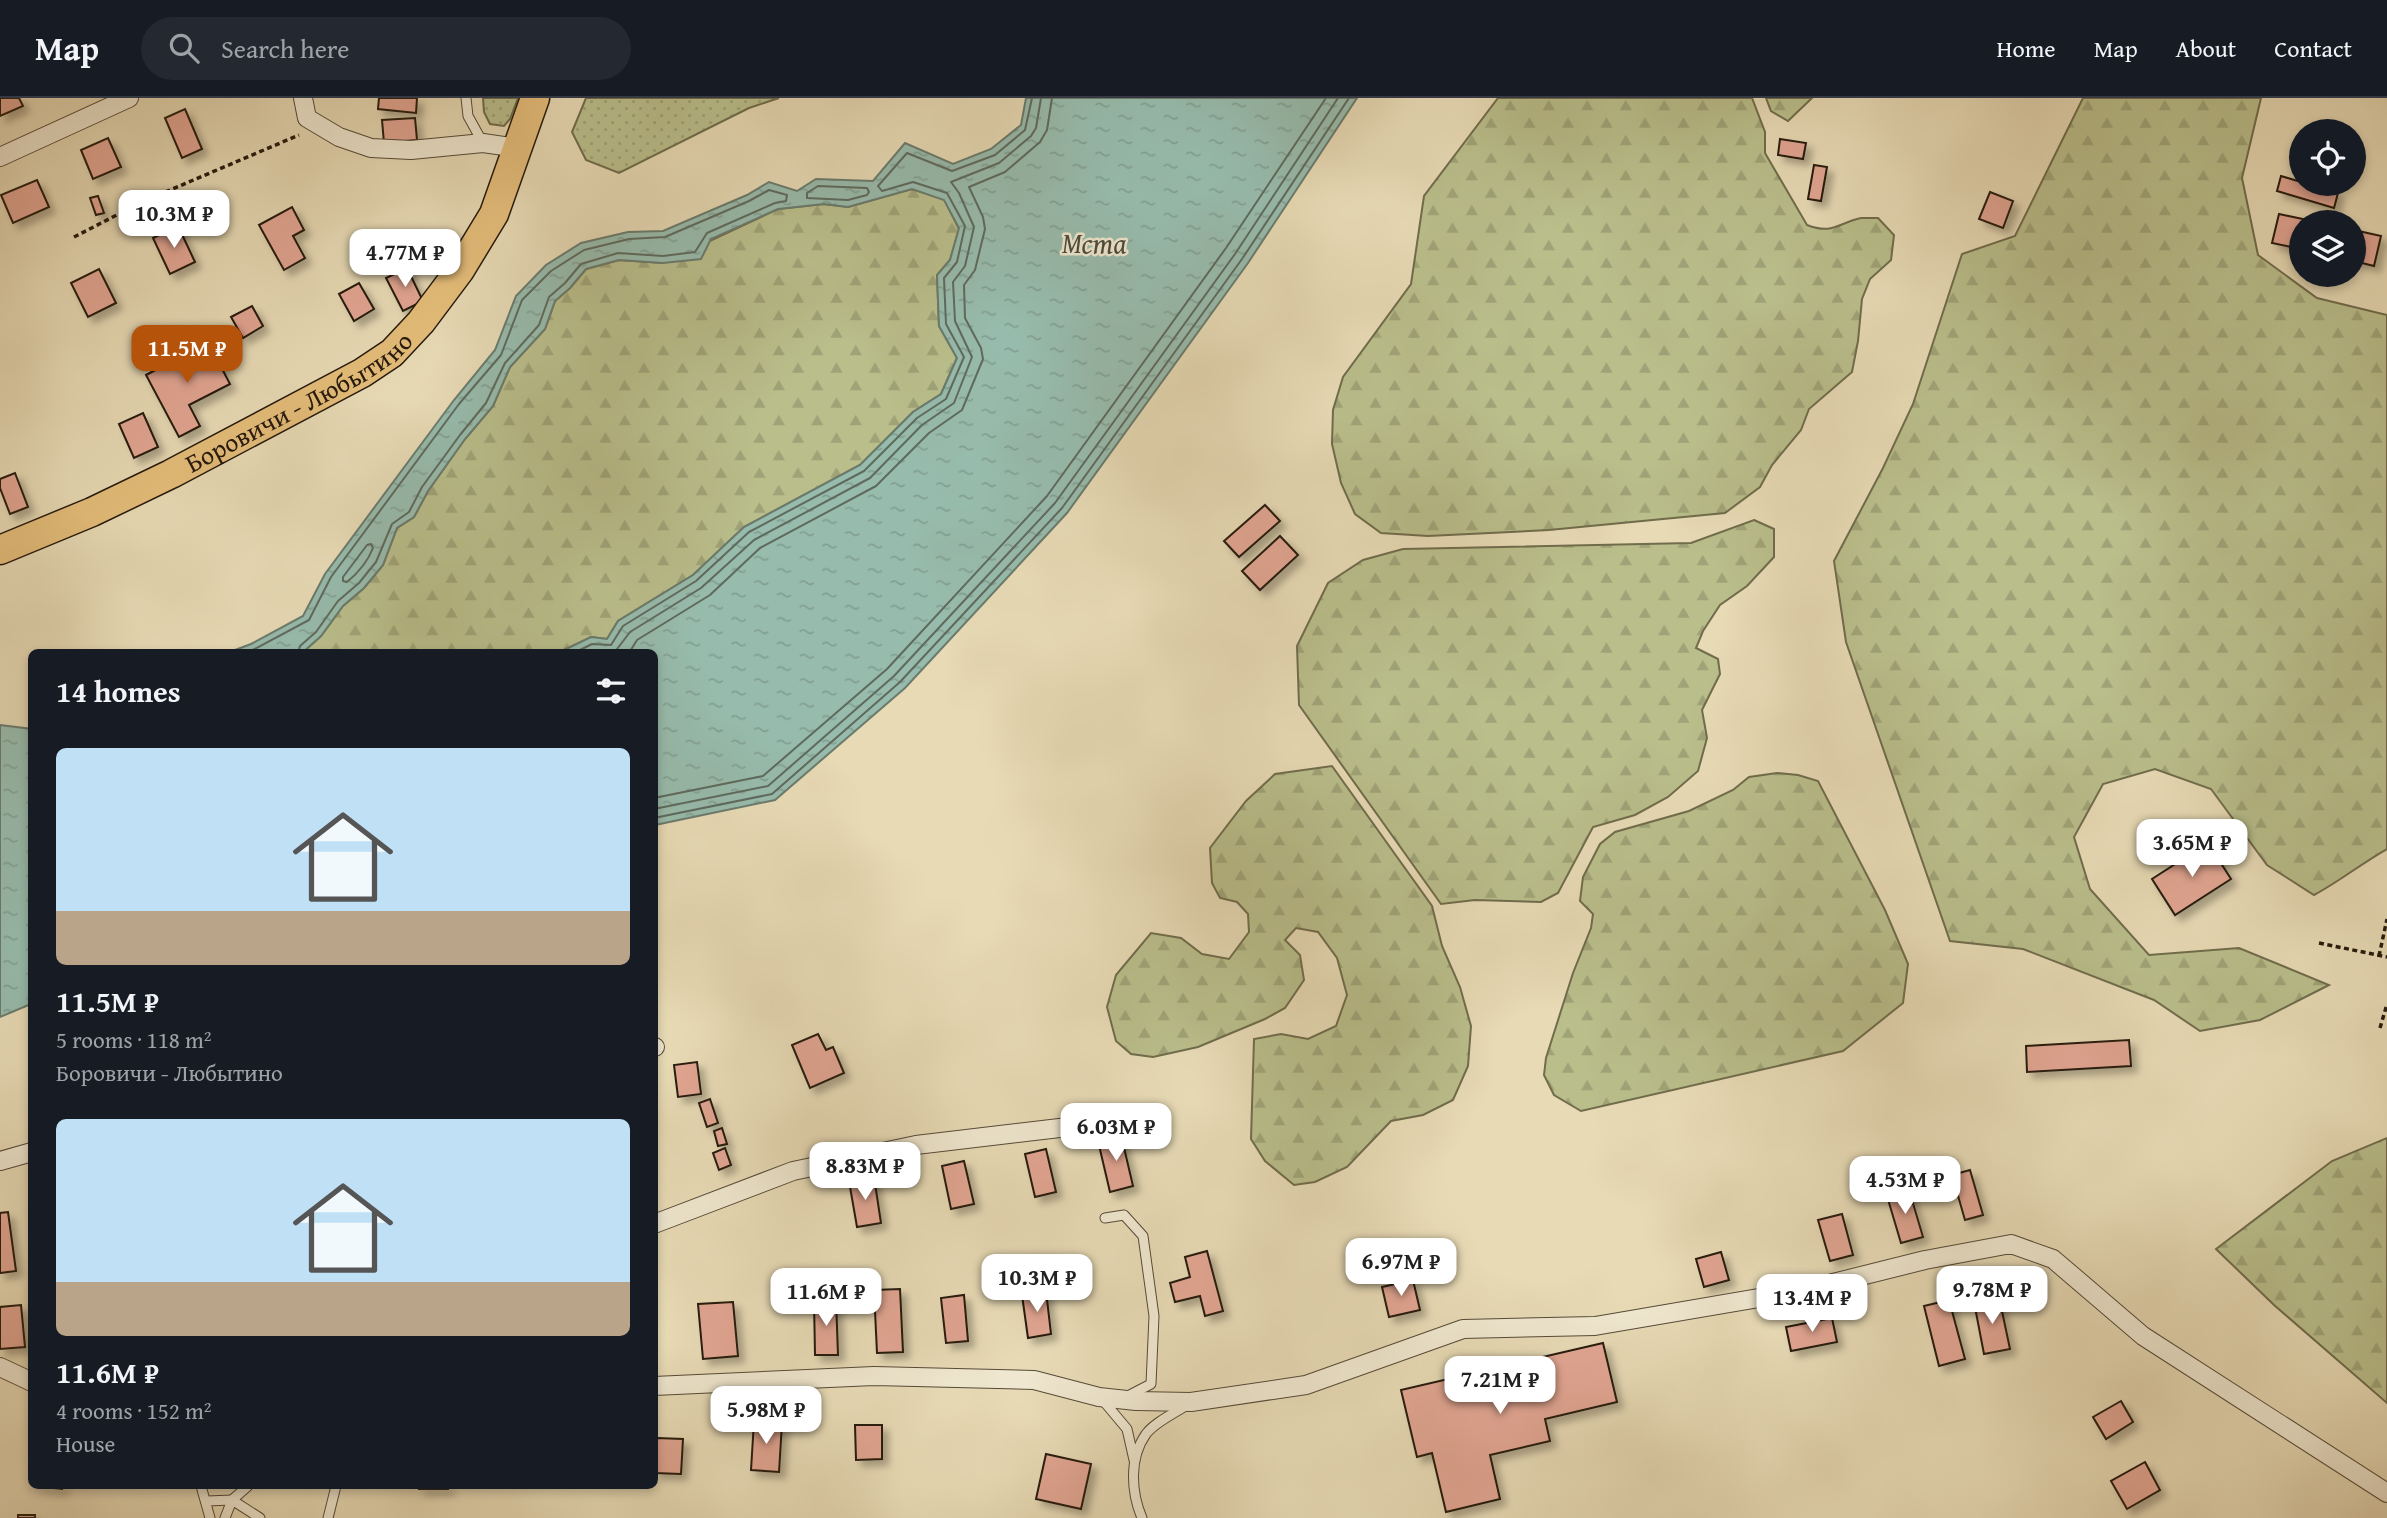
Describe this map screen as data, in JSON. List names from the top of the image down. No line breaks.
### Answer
{"streets":{"main road":["Боровичи - Любытино"]},"water":["Мста"],"page":{"header":"Map","search":"Search here","nav":["Home","Map","About","Contact"],"price":["10.3M ₽","4.77M ₽","11.5M ₽","3.65M ₽","6.03M ₽","8.83M ₽","4.53M ₽","6.97M ₽","10.3M ₽","9.78M ₽","11.6M ₽","13.4M ₽","7.21M ₽","5.98M ₽"],"heading":"14 homes","list":[{"name":"11.5M ₽","note":"5 rooms · 118 m² · Боровичи - Любытино"},{"name":"11.6M ₽","note":"4 rooms · 152 m² · House"}]}}
